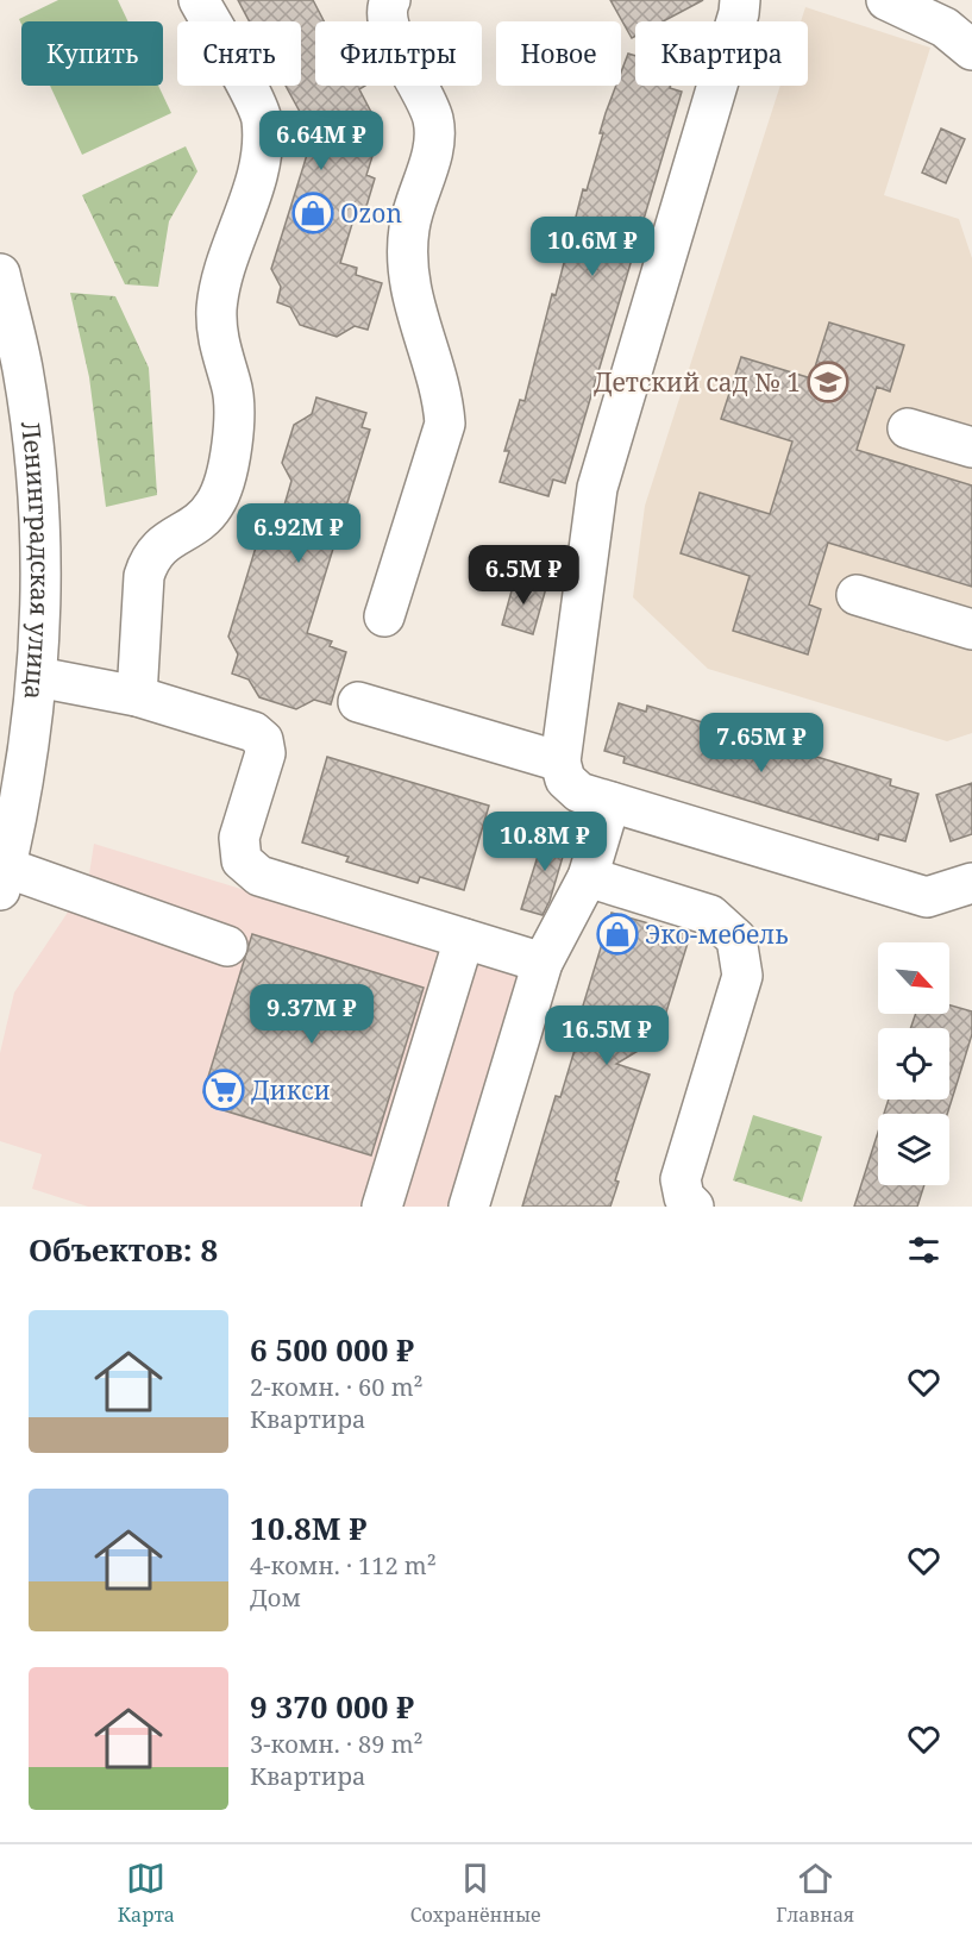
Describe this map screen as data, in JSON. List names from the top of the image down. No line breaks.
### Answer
{"streets":{"street":["Ленинградская улица"]},"places":{"shop":["Ozon","Эко-мебель"],"school or university":["Детский сад № 1"],"supermarket":["Дикси"]},"north":"bottom right","page":{"chip":["Купить","Снять","Фильтры","Новое","Квартира"],"price":["6.64M ₽","10.6M ₽","6.92M ₽","6.5M ₽","7.65M ₽","10.8M ₽","9.37M ₽","16.5M ₽"],"heading":"Объектов: 8","list":[{"name":"6 500 000 ₽","note":"2-комн. · 60 m² · Квартира"},{"name":"10.8M ₽","note":"4-комн. · 112 m² · Дом"},{"name":"9 370 000 ₽","note":"3-комн. · 89 m² · Квартира"}],"tabs":["Карта","Сохранённые","Главная"]}}
